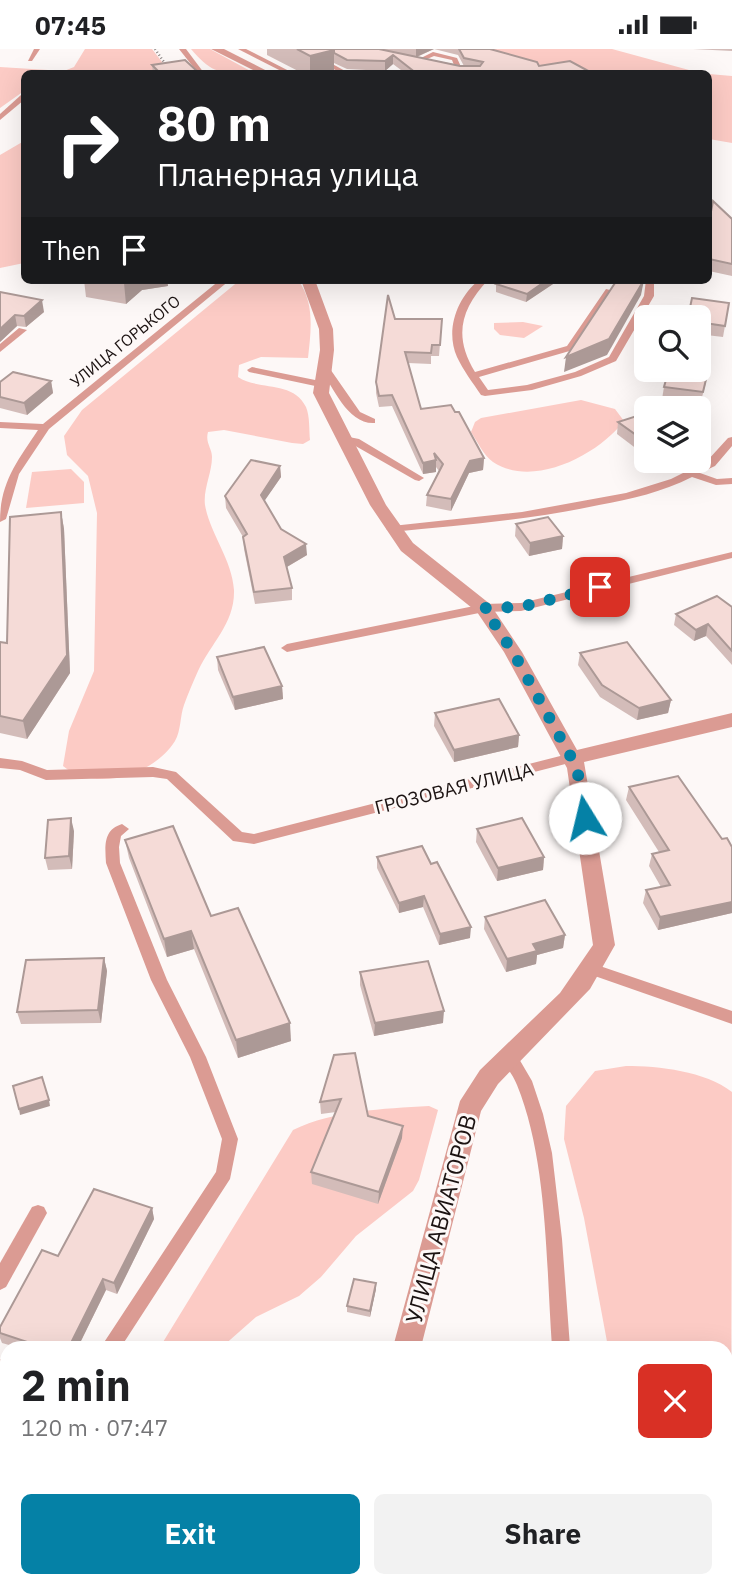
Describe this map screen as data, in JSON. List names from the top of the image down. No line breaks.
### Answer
{"streets":{"street":["ГРОЗОВАЯ УЛИЦА","УЛИЦА АВИАТОРОВ"],"lane":["УЛИЦА ГОРЬКОГО"]},"crossings":[["ГРОЗОВАЯ УЛИЦА","УЛИЦА АВИАТОРОВ"]],"page":{"status":"07:45","turn":["80 m","Планерная улица"],"then":"Then","heading":["2 min","120 m · 07:47"],"buttons":["Exit","Share"]}}
